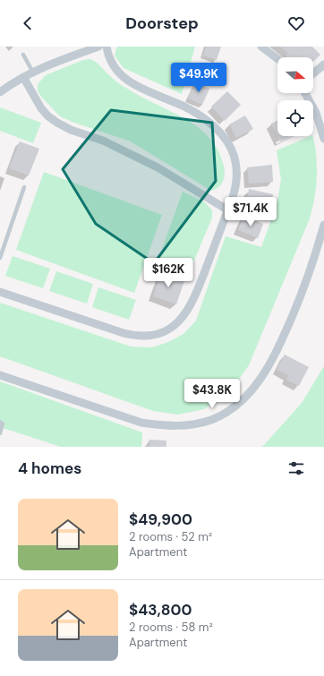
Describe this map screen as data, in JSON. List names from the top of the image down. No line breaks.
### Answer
{"north":"right","page":{"header":"Doorstep","price":["$49.9K","$71.4K","$162K","$43.8K"],"heading":"4 homes","list":[{"name":"$49,900","note":"2 rooms · 52 m² · Apartment"},{"name":"$43,800","note":"2 rooms · 58 m² · Apartment"}]}}
